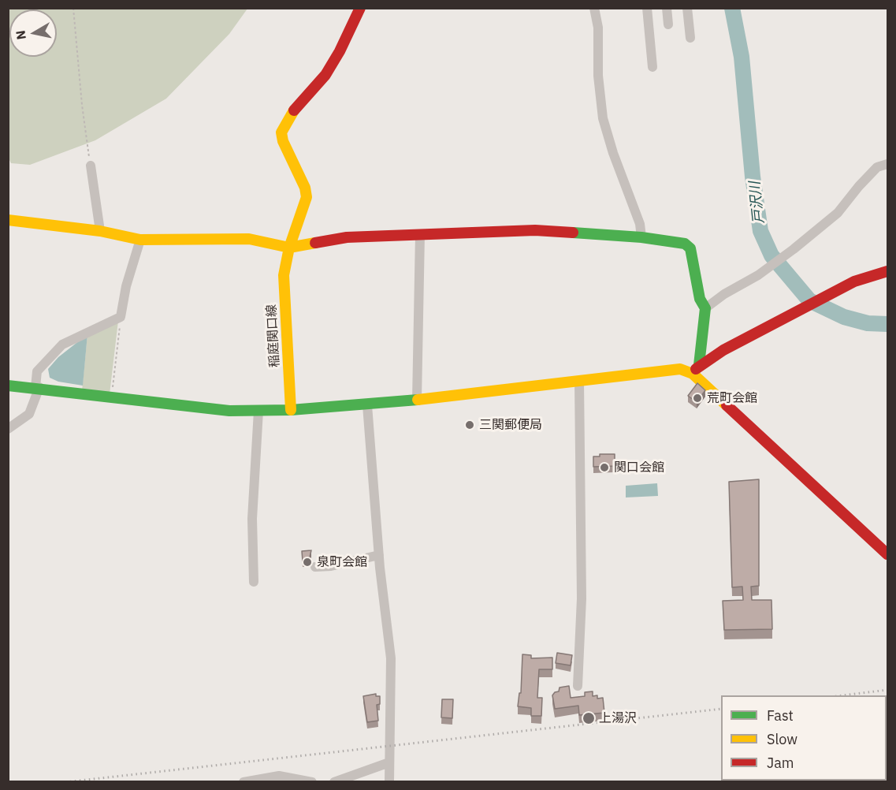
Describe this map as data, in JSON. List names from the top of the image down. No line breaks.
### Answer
{"streets":{"main road":["稲庭関口線"]},"water":["戸沢川"],"places":["荒町会館","三関郵便局","関口会館","泉町会館","上湯沢"],"legend":["Fast","Slow","Jam"],"north":"left"}
